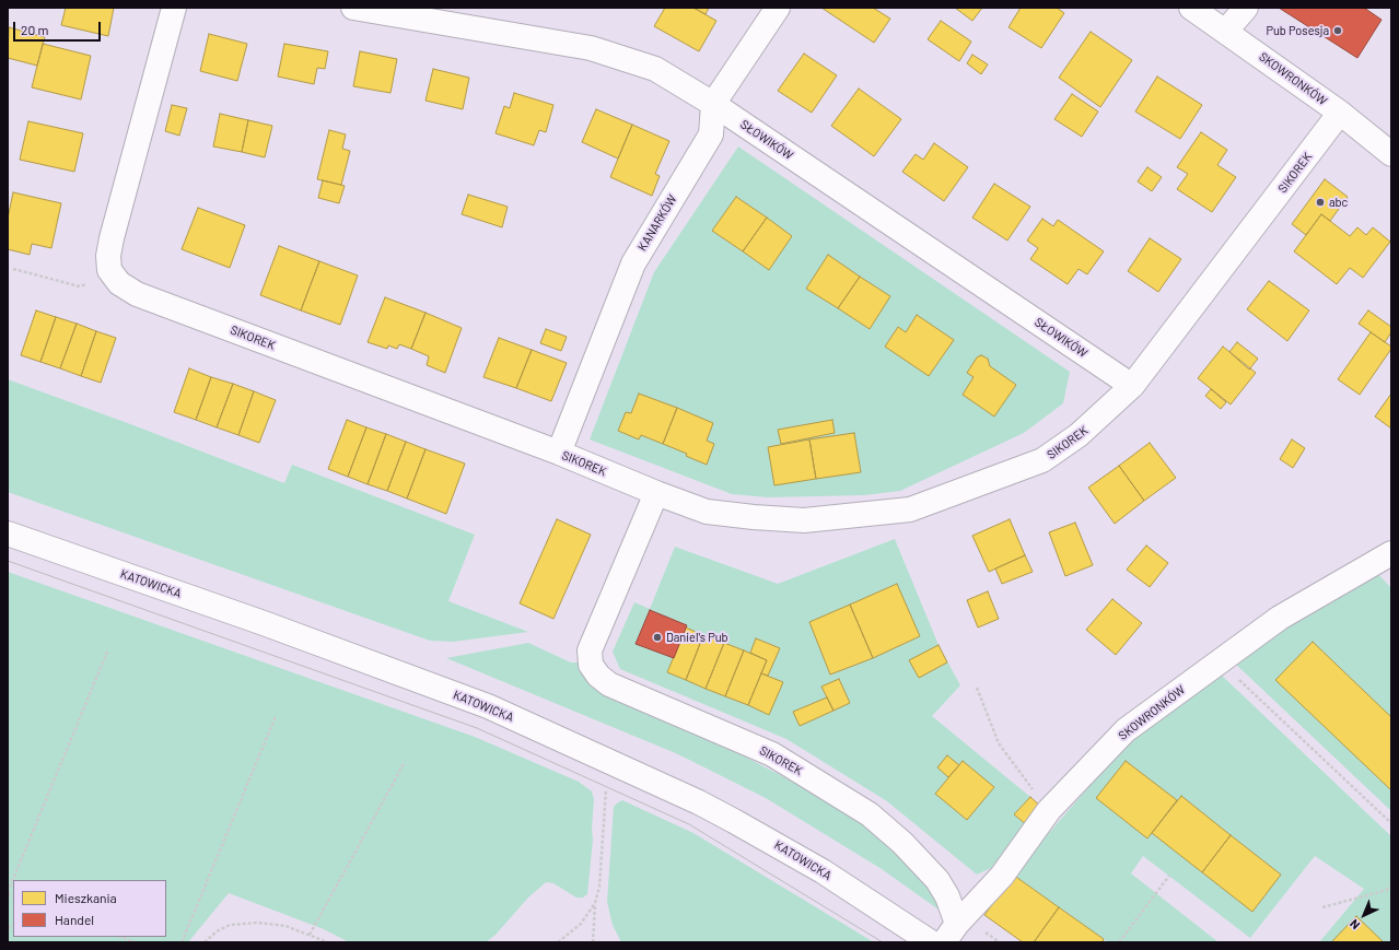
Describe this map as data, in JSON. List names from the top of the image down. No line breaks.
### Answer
{"streets":{"street":["SKOWRONKÓW","SŁOWIKÓW","SIKOREK","KANARKÓW","KATOWICKA"]},"crossings":[["SKOWRONKÓW","SIKOREK"],["SŁOWIKÓW","SIKOREK"],["SŁOWIKÓW","KANARKÓW"],["SIKOREK","KANARKÓW"]],"places":["Pub Posesja","abc","Daniel's Pub"],"legend":["Mieszkania","Handel"],"scale_bar":"20 m","north":"bottom left"}
